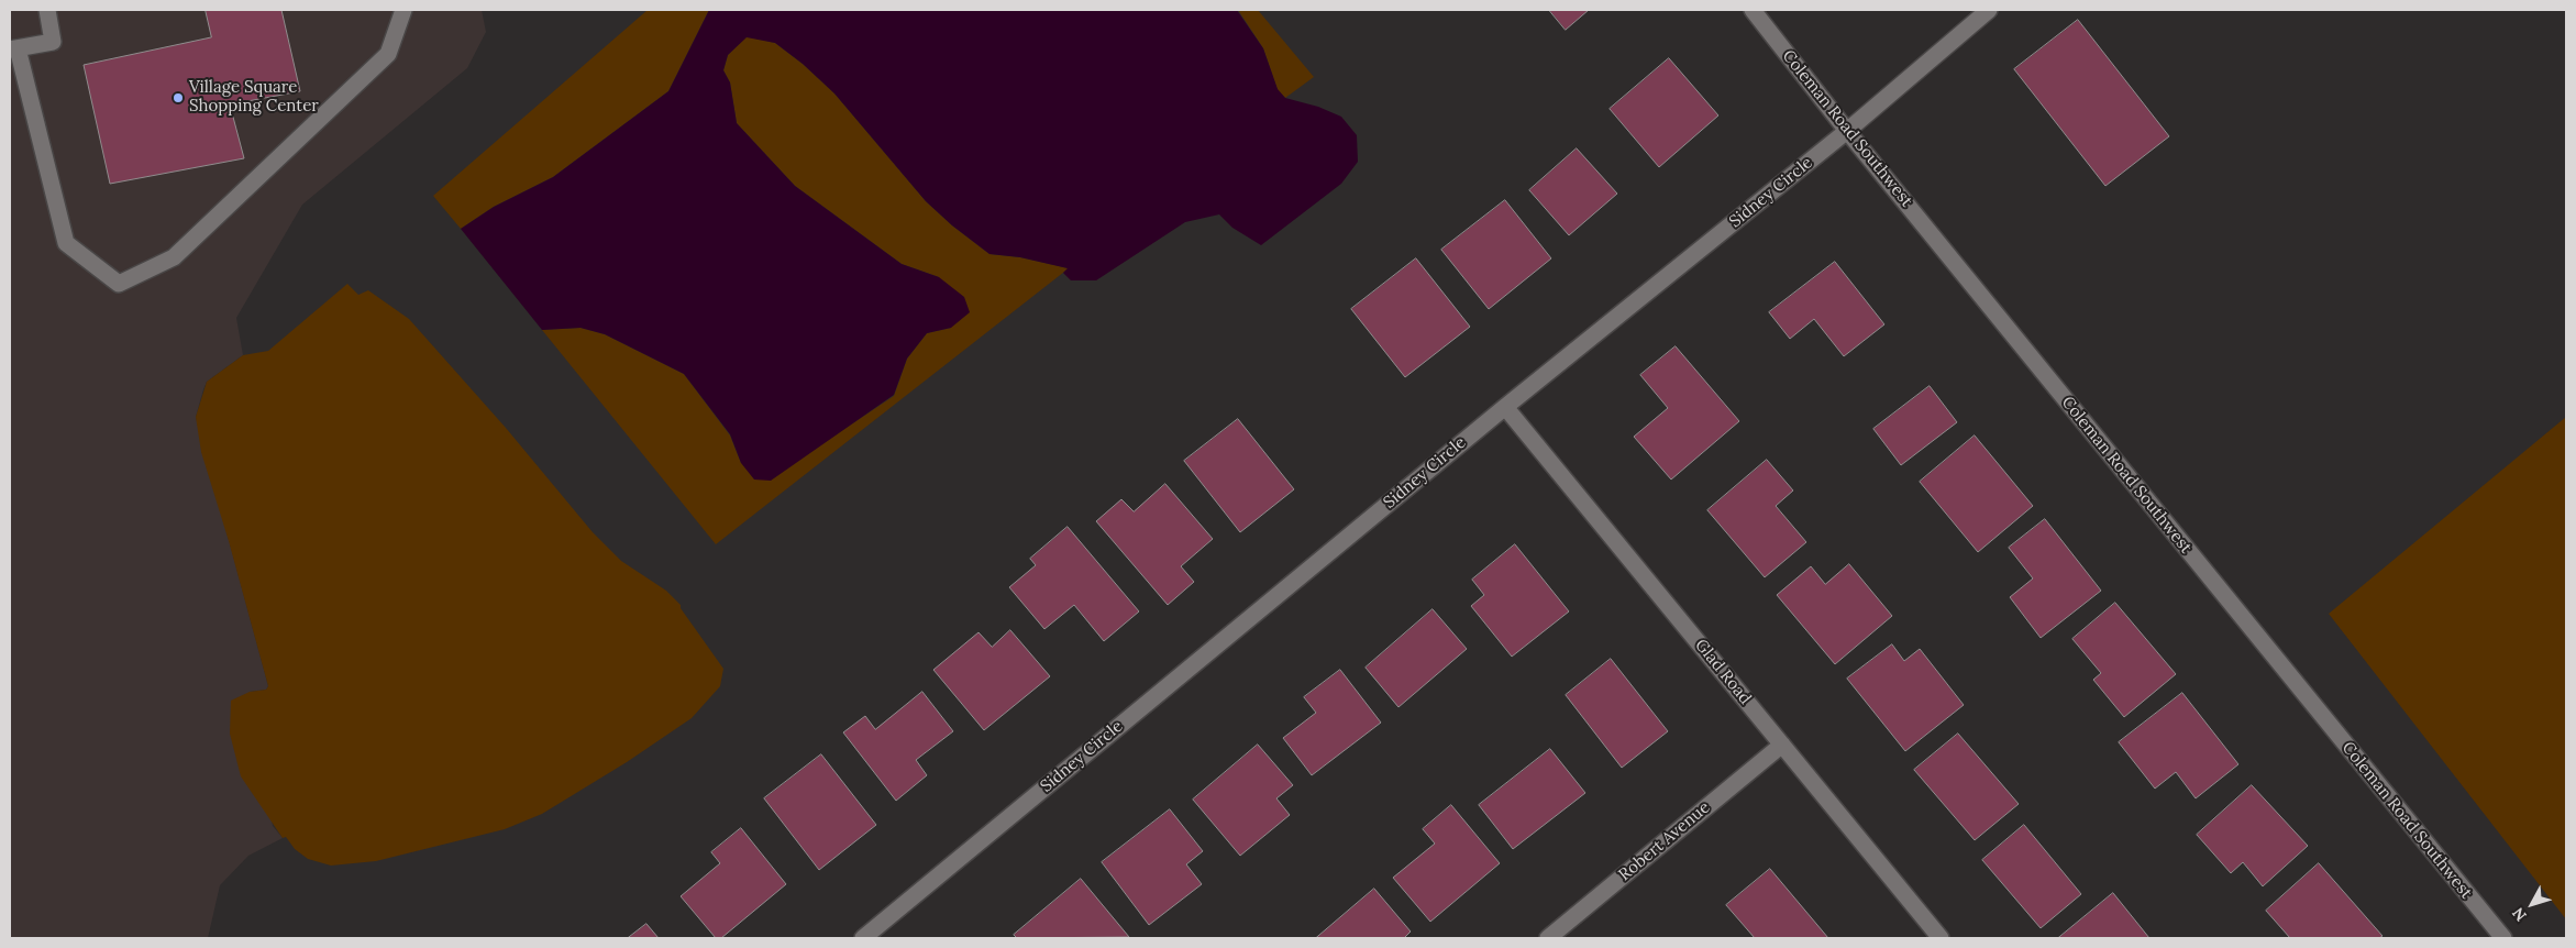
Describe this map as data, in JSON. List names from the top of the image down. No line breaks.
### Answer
{"streets":{"street":["Coleman Road Southwest","Sidney Circle","Glad Road","Robert Avenue"]},"crossings":[["Coleman Road Southwest","Sidney Circle"],["Sidney Circle","Glad Road"],["Glad Road","Robert Avenue"]],"places":["Village Square Shopping Center"],"north":"bottom left"}
